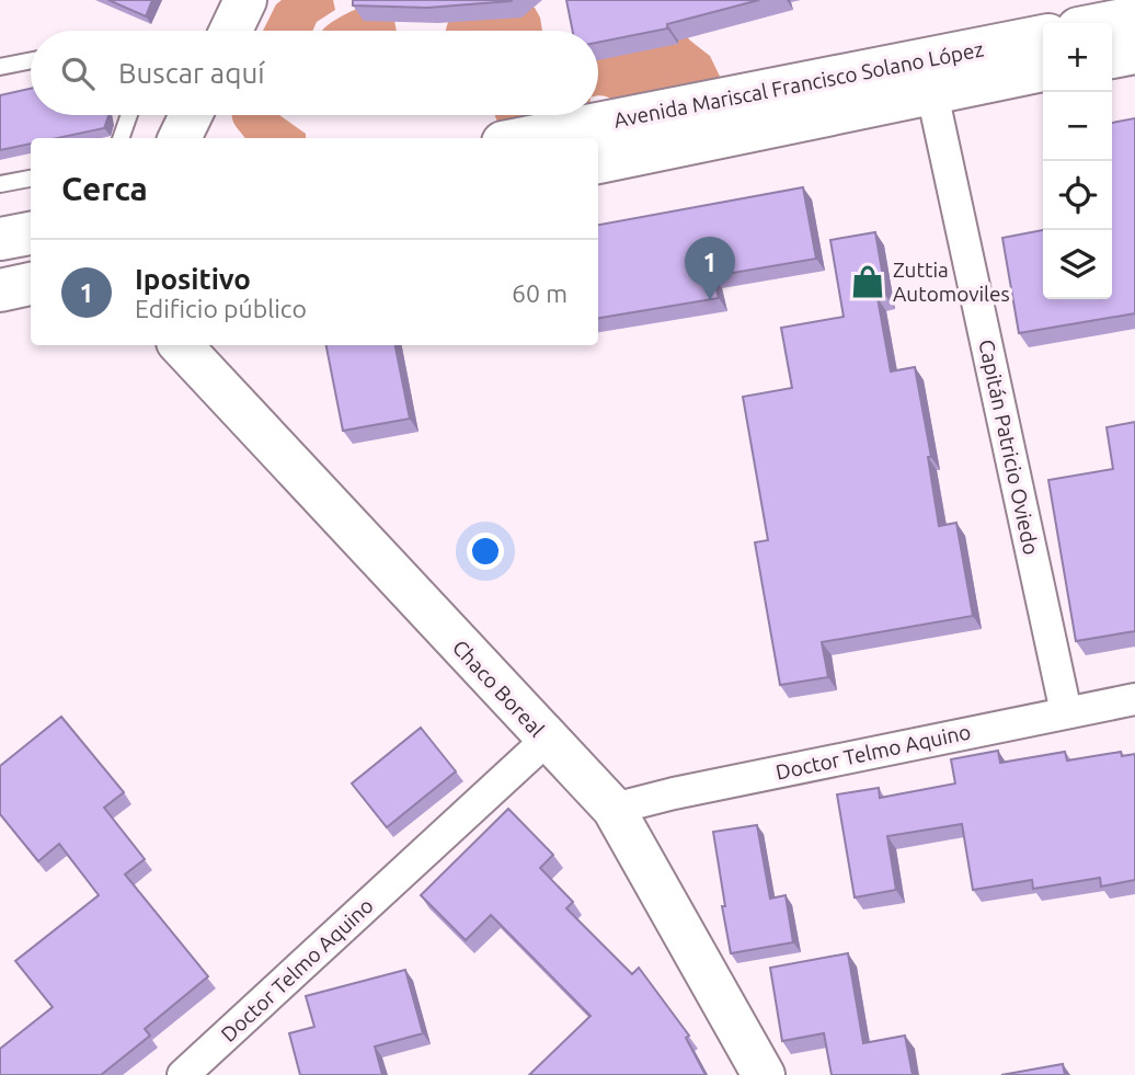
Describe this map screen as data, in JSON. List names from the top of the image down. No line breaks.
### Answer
{"streets":{"main road":["Avenida Mariscal Francisco Solano López","Chaco Boreal"],"street":["Capitán Patricio Oviedo","Doctor Telmo Aquino"]},"crossings":[["Avenida Mariscal Francisco Solano López","Capitán Patricio Oviedo"],["Capitán Patricio Oviedo","Doctor Telmo Aquino"],["Chaco Boreal","Doctor Telmo Aquino"]],"places":{"shop":["Zuttia Automoviles"]},"page":{"map_buttons":["+","−"],"search":"Buscar aquí","heading":"Cerca","pins":"1","list":[{"mark":"1","name":"Ipositivo","note":"Edificio público","value":"60 m"}]}}
